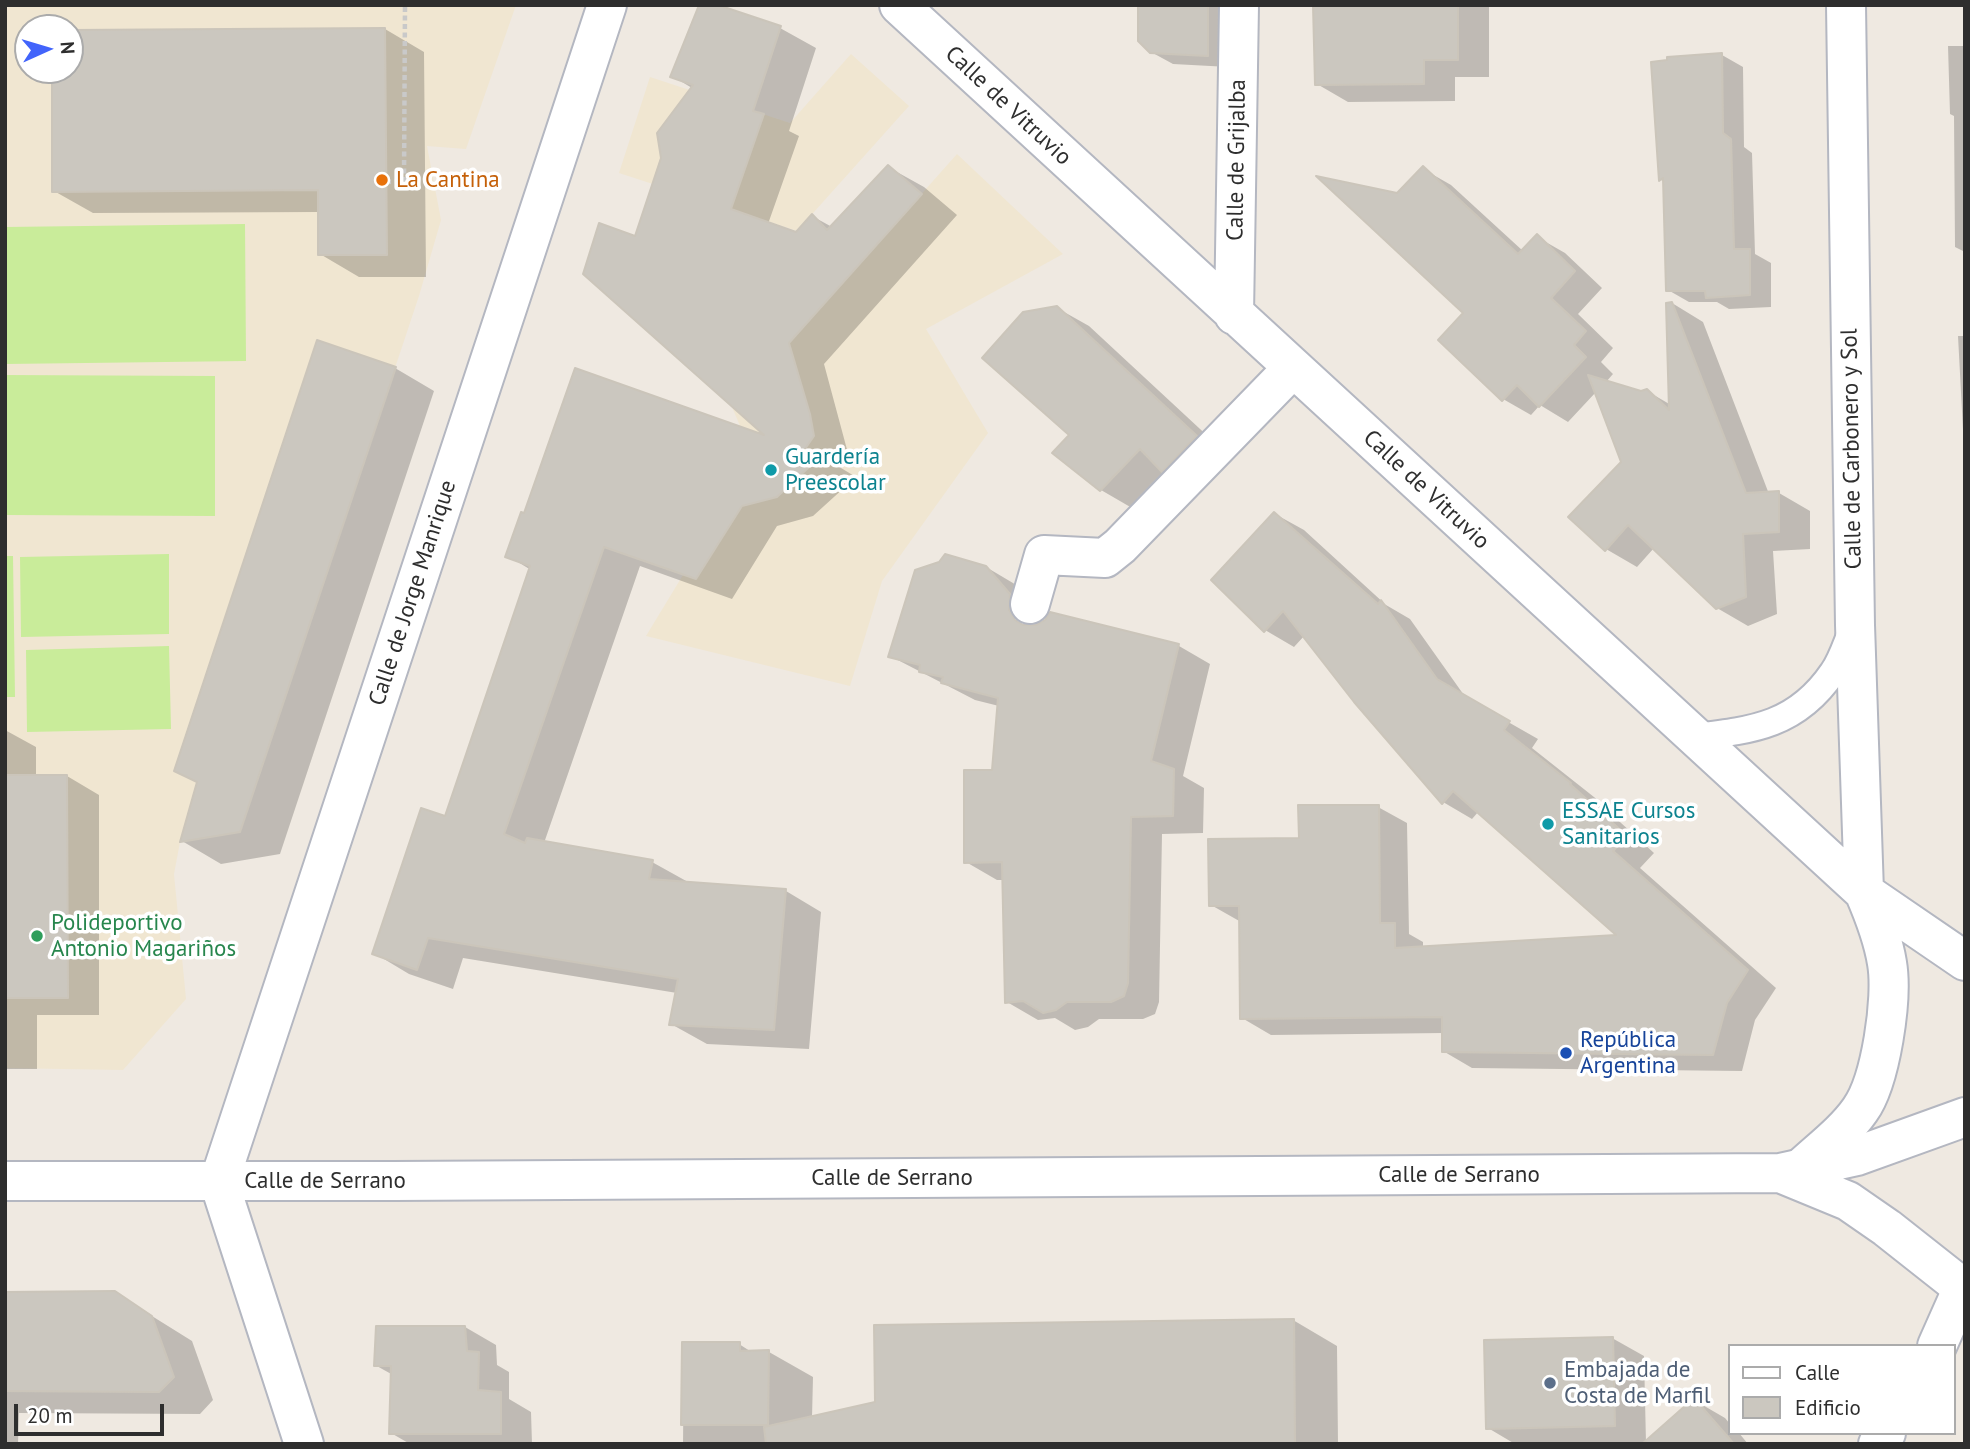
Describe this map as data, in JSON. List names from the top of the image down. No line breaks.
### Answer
{"streets":{"street":["Calle de Vitruvio","Calle de Grijalba","Calle de Carbonero y Sol","Calle de Jorge Manrique","Calle de Serrano"]},"crossings":[["Calle de Vitruvio","Calle de Grijalba"],["Calle de Vitruvio","Calle de Carbonero y Sol"],["Calle de Jorge Manrique","Calle de Serrano"]],"places":["La Cantina","Guardería Preescolar","ESSAE Cursos Sanitarios","Polideportivo Antonio Magariños","República Argentina","Embajada de Costa de Marfil"],"legend":["Calle","Edificio"],"scale_bar":"20 m","north":"right"}
